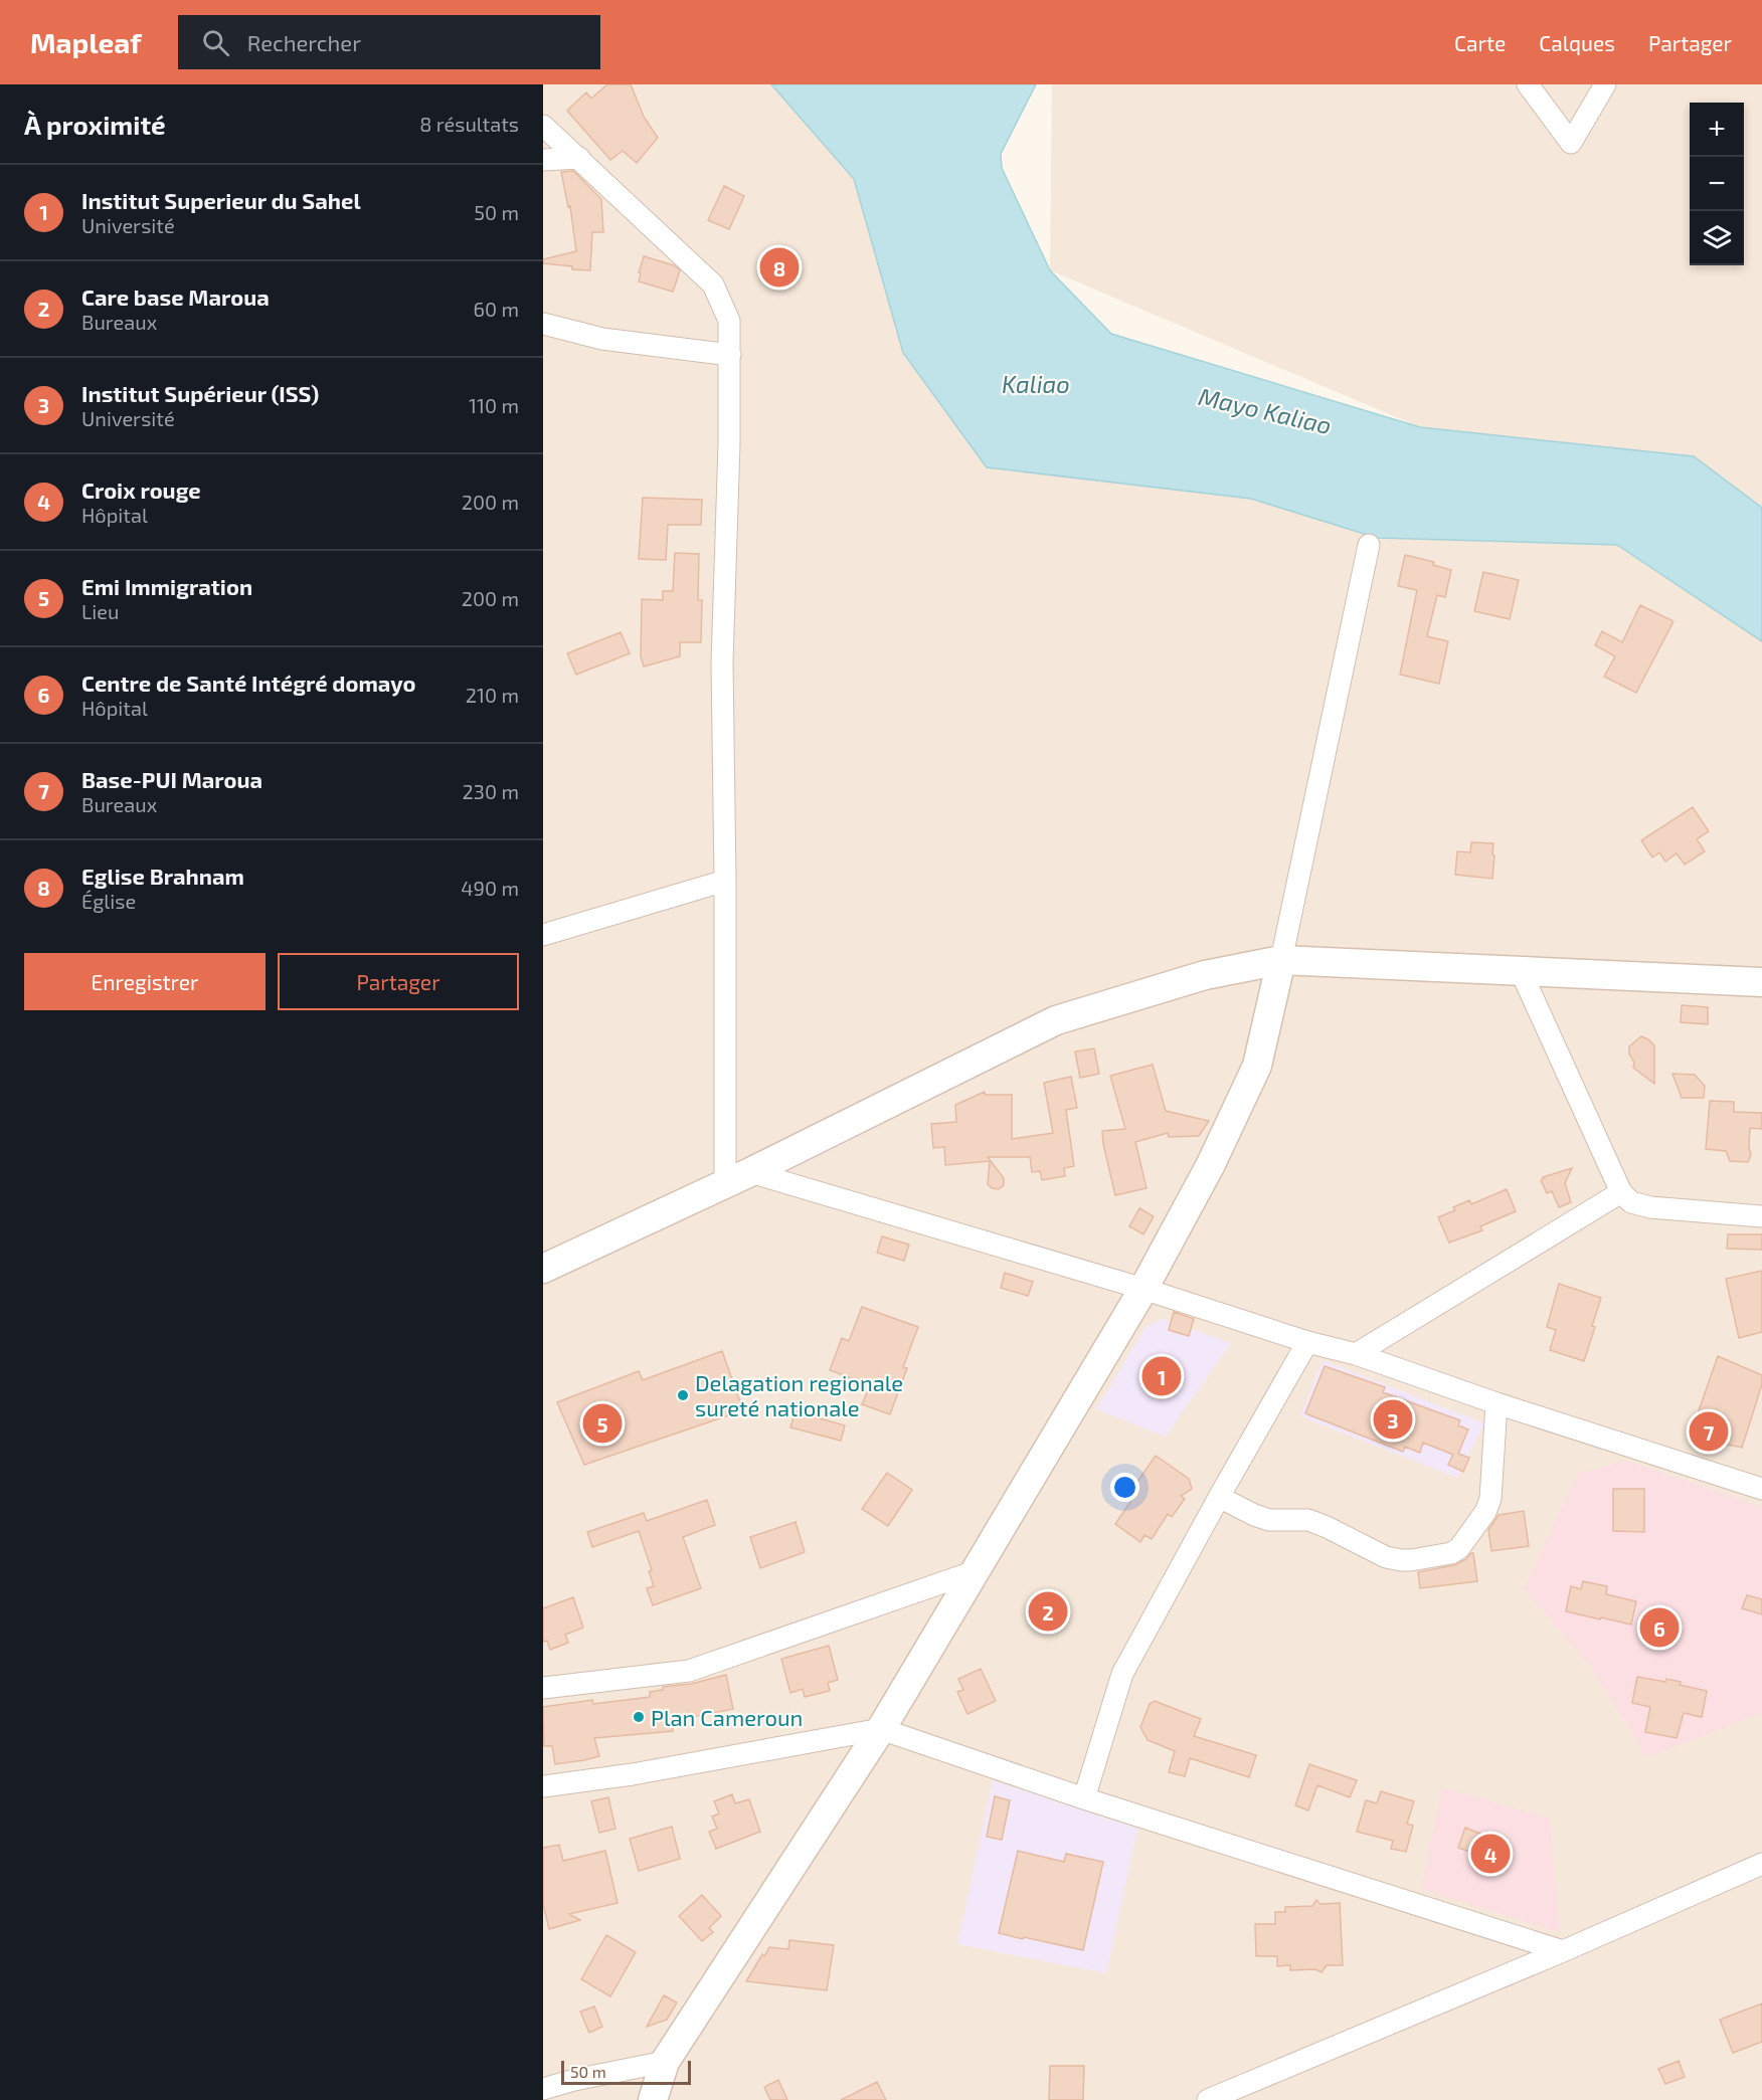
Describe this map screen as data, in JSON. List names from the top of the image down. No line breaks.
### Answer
{"water":["Kaliao","Mayo Kaliao"],"places":["Delagation regionale sureté nationale","Plan Cameroun"],"scale_bar":"50 m","page":{"header":"Mapleaf","search":"Rechercher","nav":["Carte","Calques","Partager"],"heading":["À proximité","8 résultats"],"map_buttons":["+","−"],"list":[{"mark":"1","name":"Institut Superieur du Sahel","note":"Université","value":"50 m"},{"mark":"2","name":"Care base Maroua","note":"Bureaux","value":"60 m"},{"mark":"3","name":"Institut Supérieur (ISS)","note":"Université","value":"110 m"},{"mark":"4","name":"Croix rouge","note":"Hôpital","value":"200 m"},{"mark":"5","name":"Emi Immigration","note":"Lieu","value":"200 m"},{"mark":"6","name":"Centre de Santé Intégré domayo","note":"Hôpital","value":"210 m"},{"mark":"7","name":"Base-PUI Maroua","note":"Bureaux","value":"230 m"},{"mark":"8","name":"Eglise Brahnam","note":"Église","value":"490 m"}],"pins":["8","1","3","5","7","2","6","4"],"buttons":["Enregistrer","Partager"],"scale":"50 m"}}
